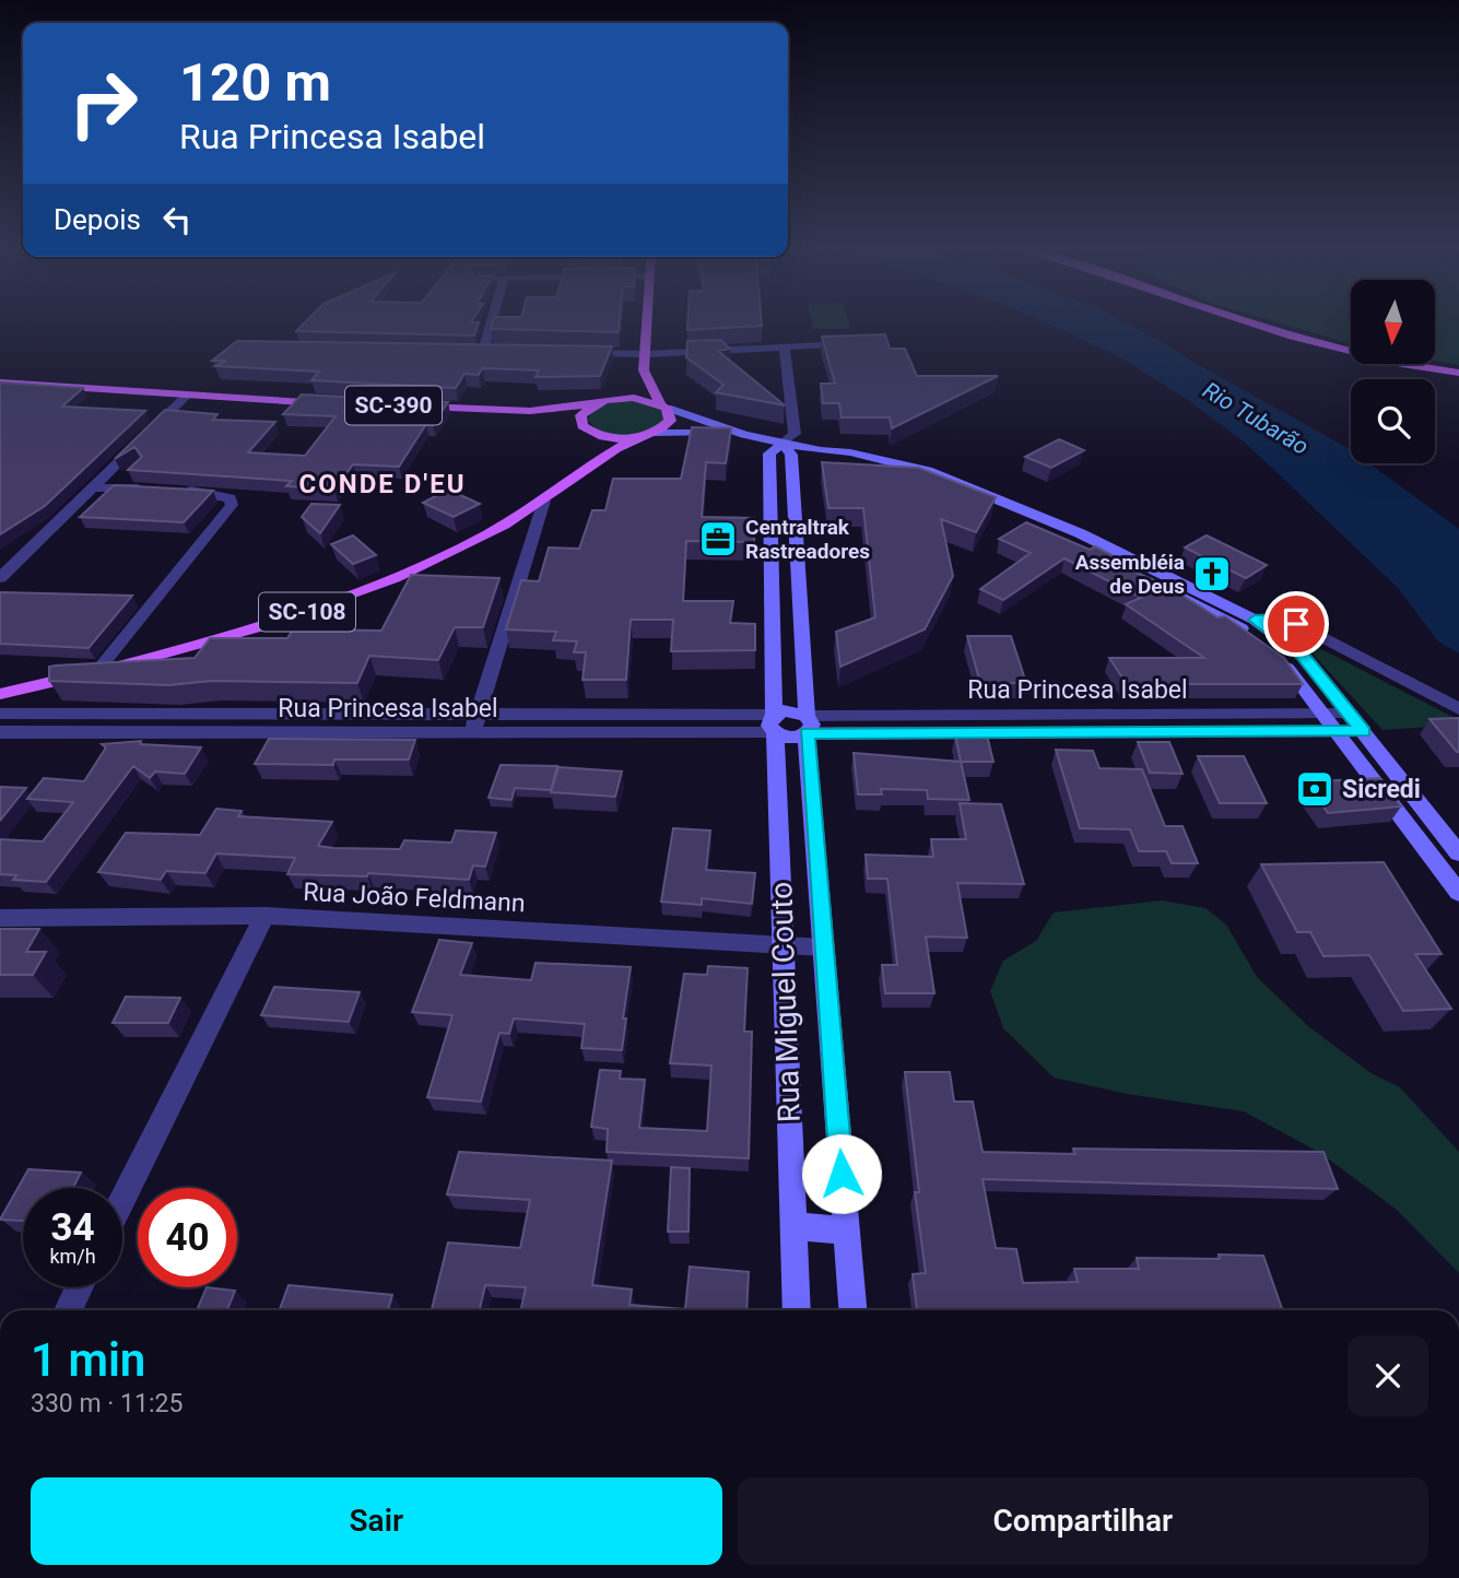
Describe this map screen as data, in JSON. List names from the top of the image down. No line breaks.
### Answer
{"streets":{"main road":["SC-390","SC-108"],"street":["Rua Princesa Isabel","Rua João Feldmann","Rua Miguel Couto"]},"crossings":[["Rua Princesa Isabel","Rua Miguel Couto"],["Rua João Feldmann","Rua Miguel Couto"]],"districts":["CONDE D'EU"],"water":["Rio Tubarão"],"places":{"office":["Centraltrak Rastreadores"],"church":["Assembléia de Deus"],"bank":["Sicredi"]},"north":"bottom","page":{"turn":["120 m","Rua Princesa Isabel"],"then":"Depois","speed":"34 km/h","limit":"40","heading":["1 min","330 m · 11:25"],"buttons":["Sair","Compartilhar"]}}
